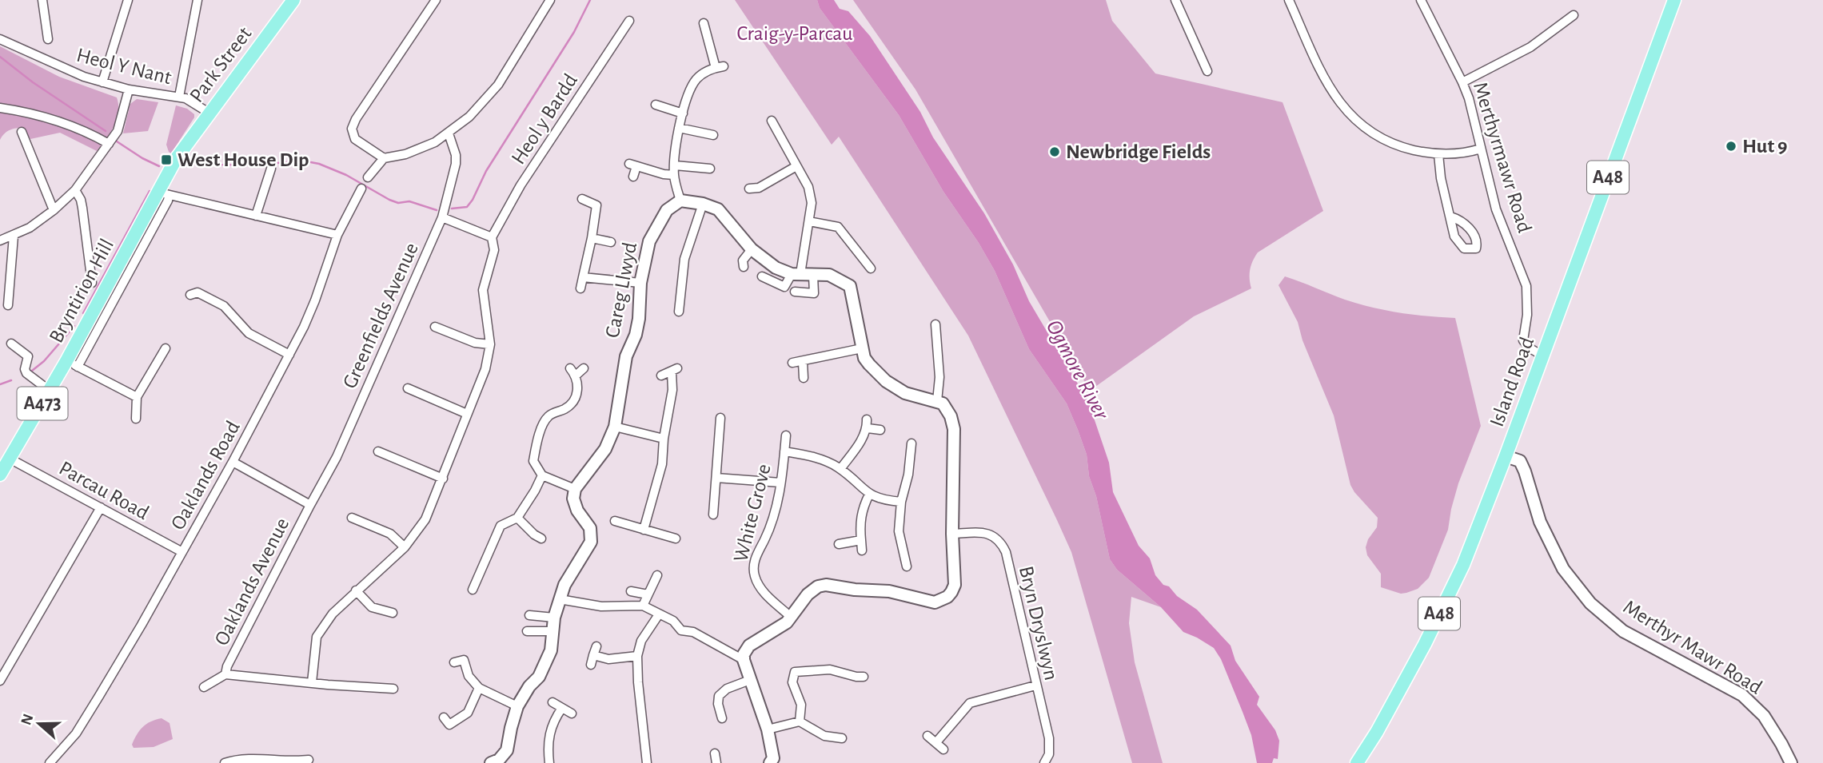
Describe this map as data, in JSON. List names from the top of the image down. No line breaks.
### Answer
{"streets":{"main road":["Park Street","A48","Bryntirion Hill","Island Road","A473"],"street":["Heol Y Nant","Heol y Bardd","Merthyrmawr Road","Careg Llwyd","Greenfields Avenue","Oaklands Road","Parcau Road","White Grove","Oaklands Avenue","Bryn Dryslwyn","Merthyr Mawr Road"]},"crossings":[["Park Street","Heol Y Nant"],["Park Street","Bryntirion Hill"],["Heol y Bardd","Oaklands Avenue"],["Merthyrmawr Road","Island Road"],["Bryntirion Hill","Parcau Road"],["Greenfields Avenue","Oaklands Avenue"],["Island Road","Merthyr Mawr Road"],["Oaklands Road","Parcau Road"]],"water":["Ogmore River"],"parks":["Craig-y-Parcau"],"places":{"other":["Hut 9","Newbridge Fields"],"transit":["West House Dip"]},"north":"left"}
